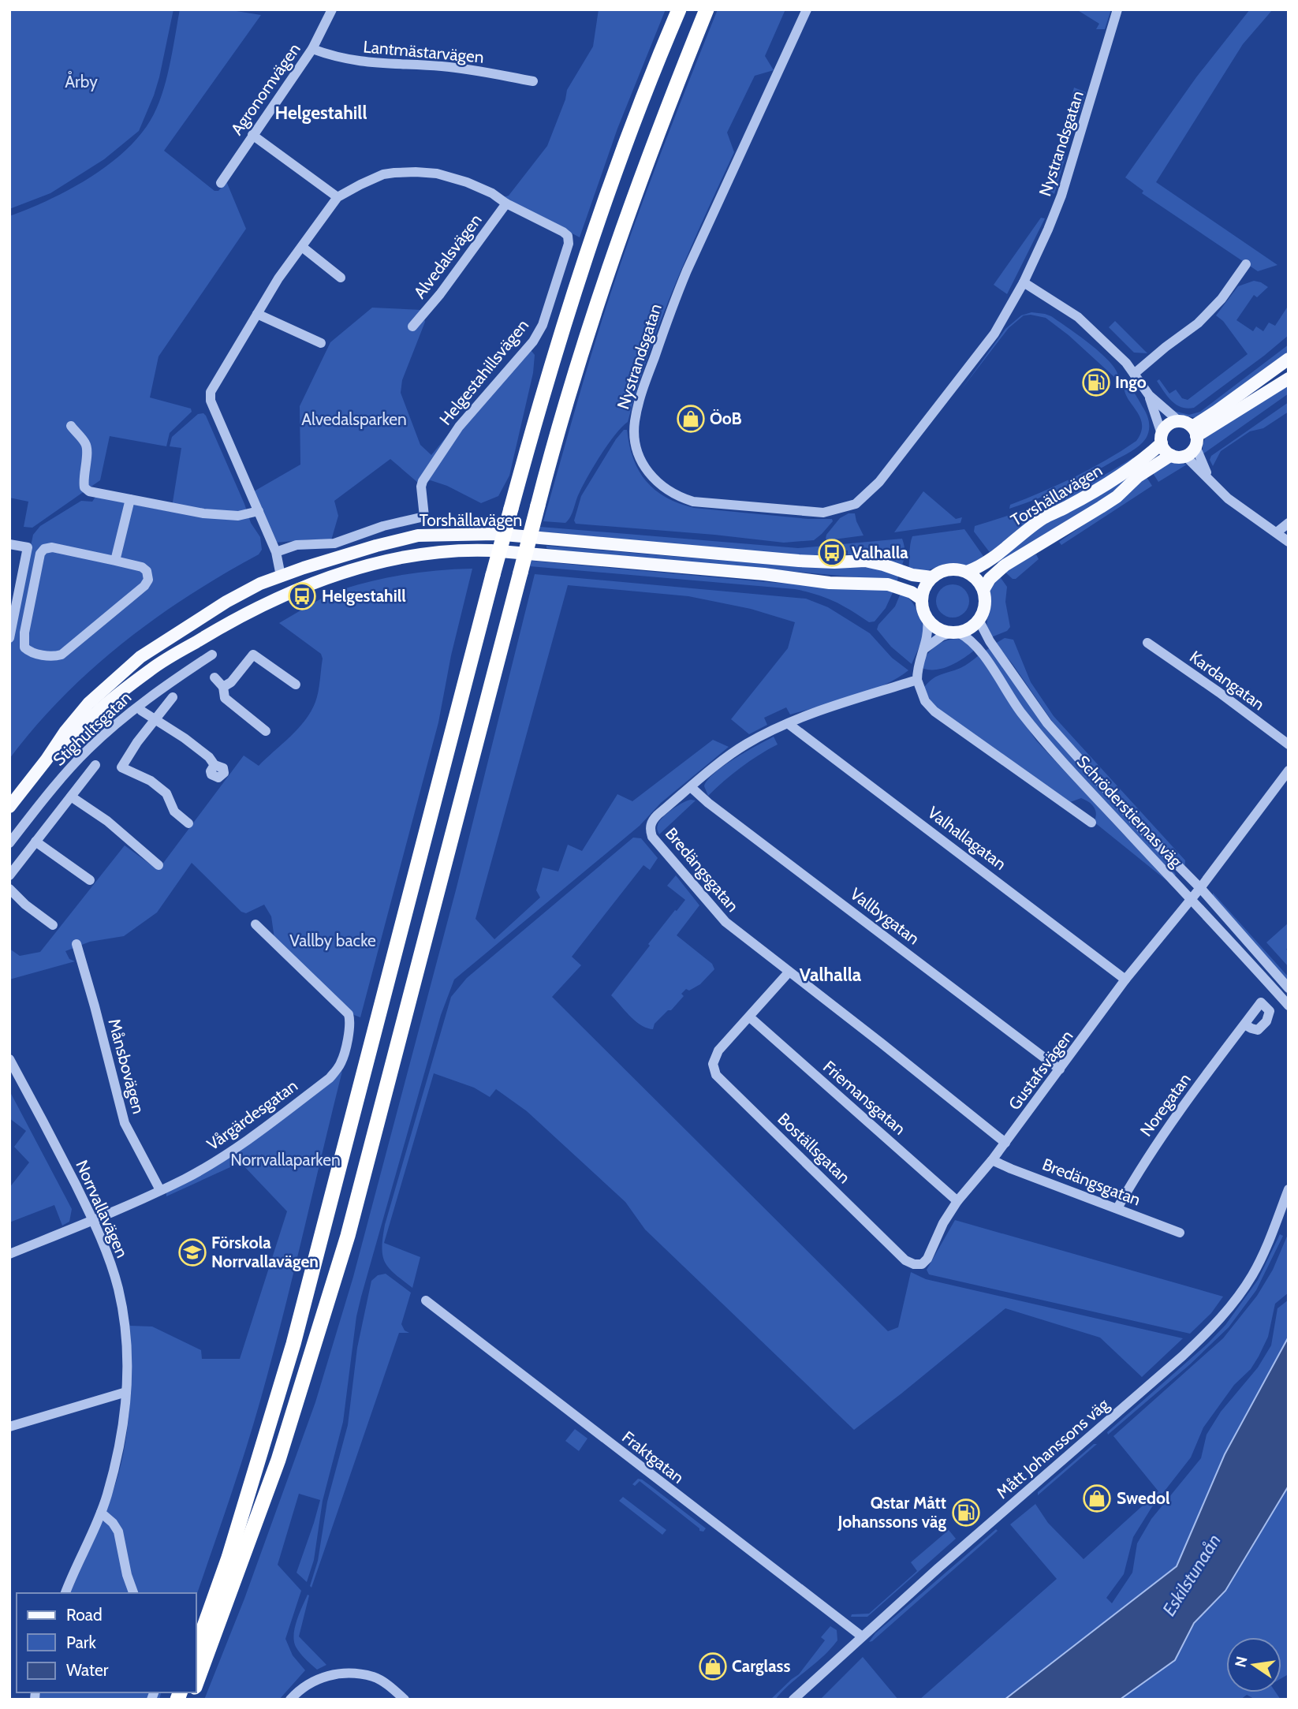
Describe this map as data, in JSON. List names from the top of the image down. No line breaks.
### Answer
{"streets":{"main road":["Torshällavägen"],"street":["Lantmästarvägen","Agronomvägen","Nystrandsgatan","Alvedalsvägen","Helgestahillsvägen","Kardangatan","Stighultsgatan","Schröderstiernas väg","Valhallagatan","Bredängsgatan","Vallbygatan","Månsbovägen","Gustafsvägen","Friemansgatan","Noregatan","Vårgärdesgatan","Boställsgatan","Norrvallavägen","Mått Johanssons väg","Fraktgatan"]},"crossings":[["Lantmästarvägen","Agronomvägen"],["Alvedalsvägen","Helgestahillsvägen"],["Helgestahillsvägen","Torshällavägen"],["Torshällavägen","Schröderstiernas väg"],["Schröderstiernas väg","Gustafsvägen"],["Valhallagatan","Bredängsgatan"],["Valhallagatan","Gustafsvägen"],["Bredängsgatan","Vallbygatan"],["Bredängsgatan","Gustafsvägen"],["Bredängsgatan","Noregatan"],["Bredängsgatan","Boställsgatan"],["Vallbygatan","Gustafsvägen"],["Månsbovägen","Vårgärdesgatan"],["Gustafsvägen","Friemansgatan"],["Gustafsvägen","Boställsgatan"],["Friemansgatan","Boställsgatan"],["Vårgärdesgatan","Norrvallavägen"],["Mått Johanssons väg","Fraktgatan"]],"districts":["Helgestahill","Valhalla"],"water":["Eskilstunaån"],"parks":["Årby","Alvedalsparken","Vallby backe","Norrvallaparken"],"places":{"fuel station":["Ingo","Qstar Mått Johanssons väg"],"shop":["ÖoB","Swedol","Carglass"],"bus stop":["Valhalla","Helgestahill"],"school or university":["Förskola Norrvallavägen"]},"legend":["Road","Park","Water"],"north":"left"}
